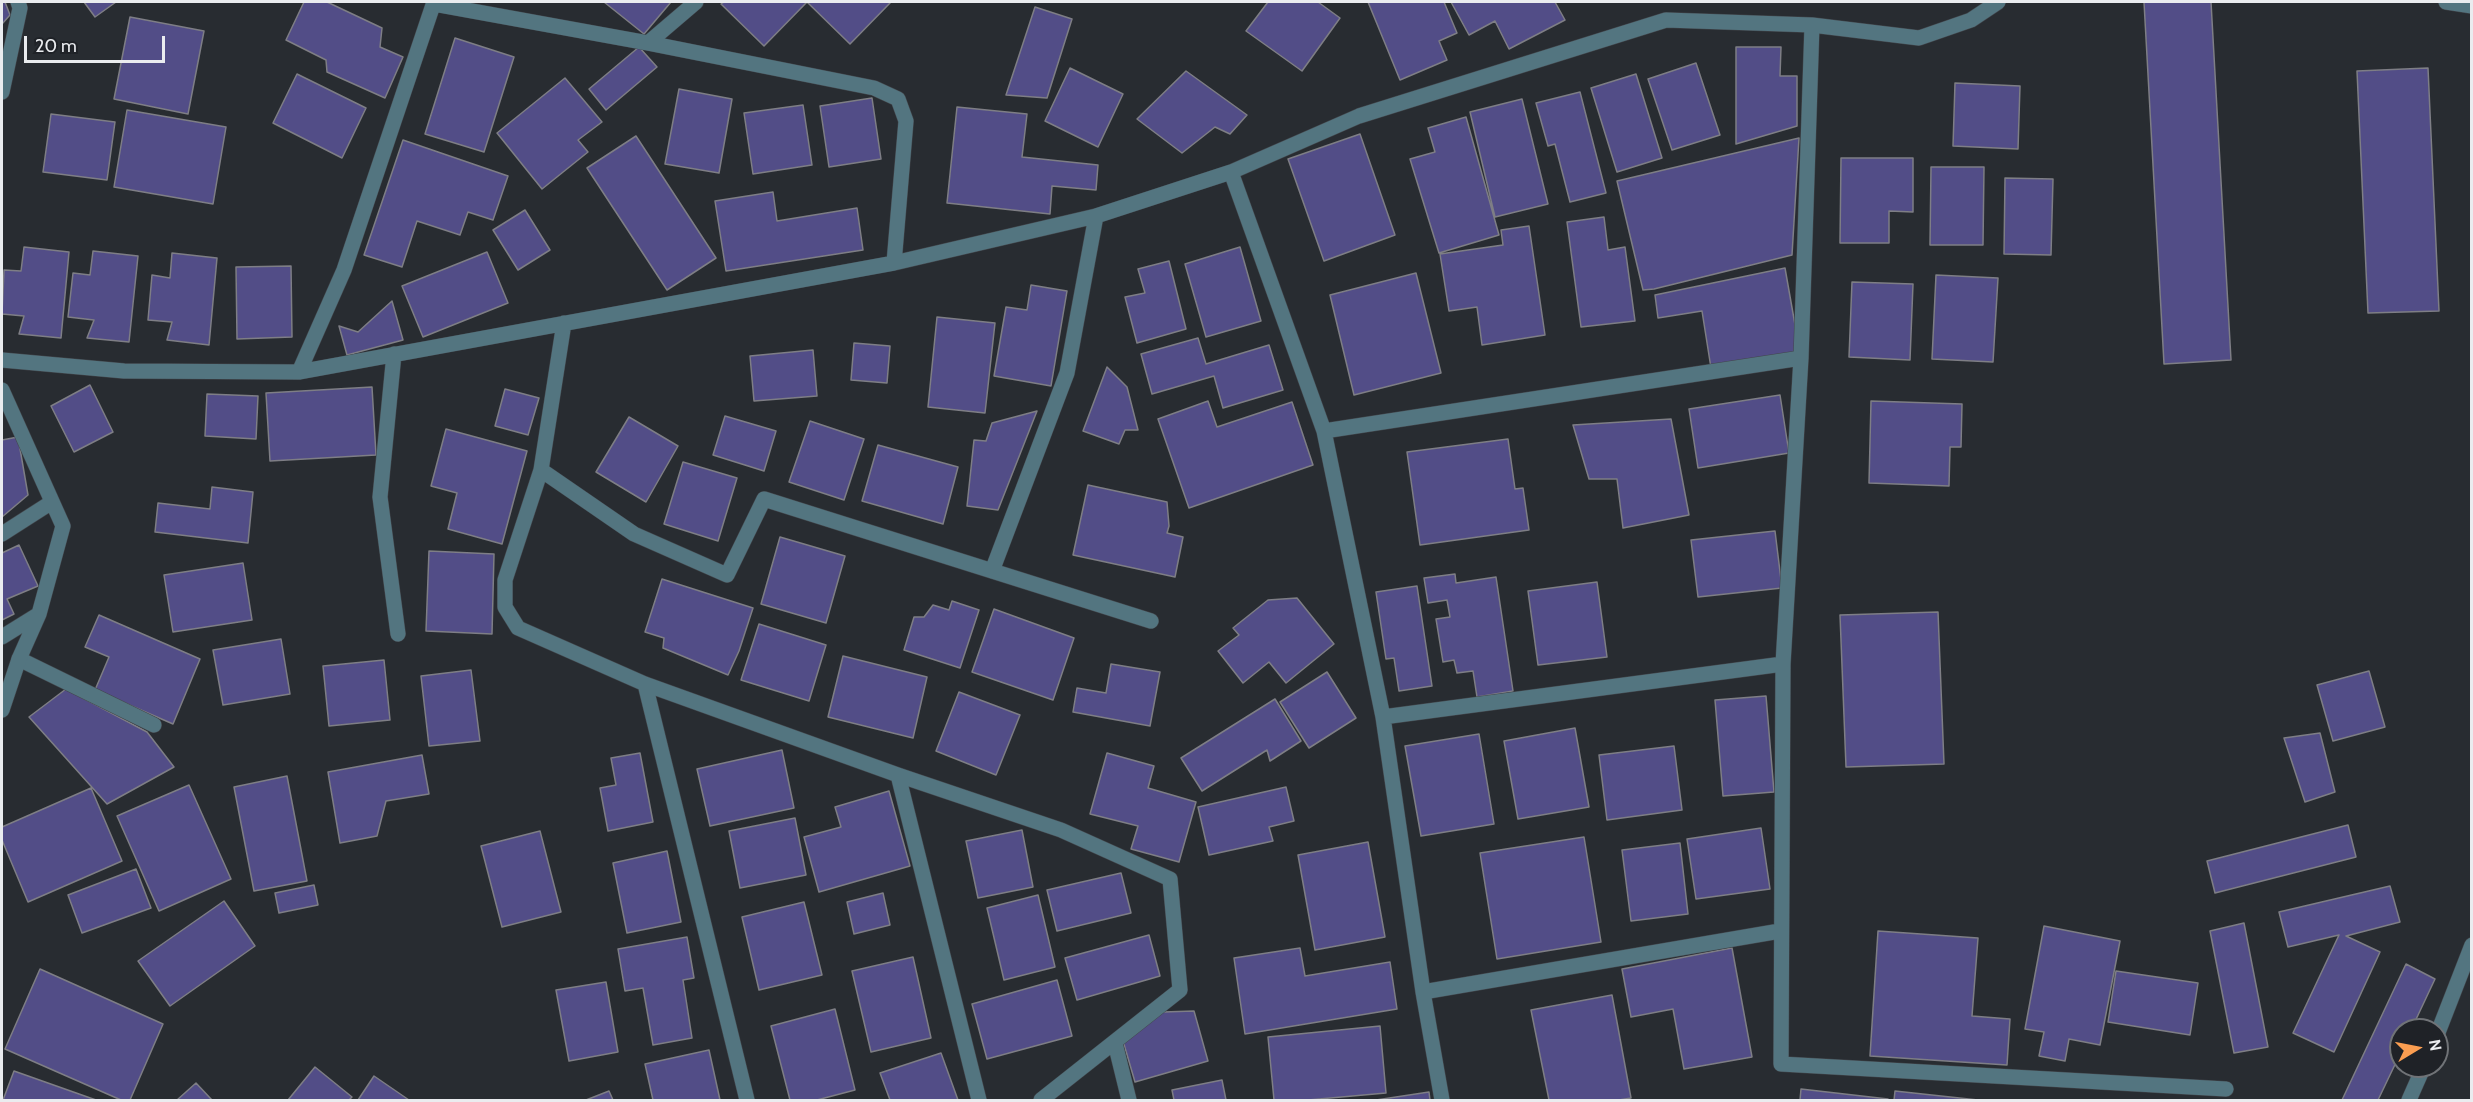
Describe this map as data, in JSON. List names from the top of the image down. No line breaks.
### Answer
{"scale_bar":"20 m","north":"right"}
